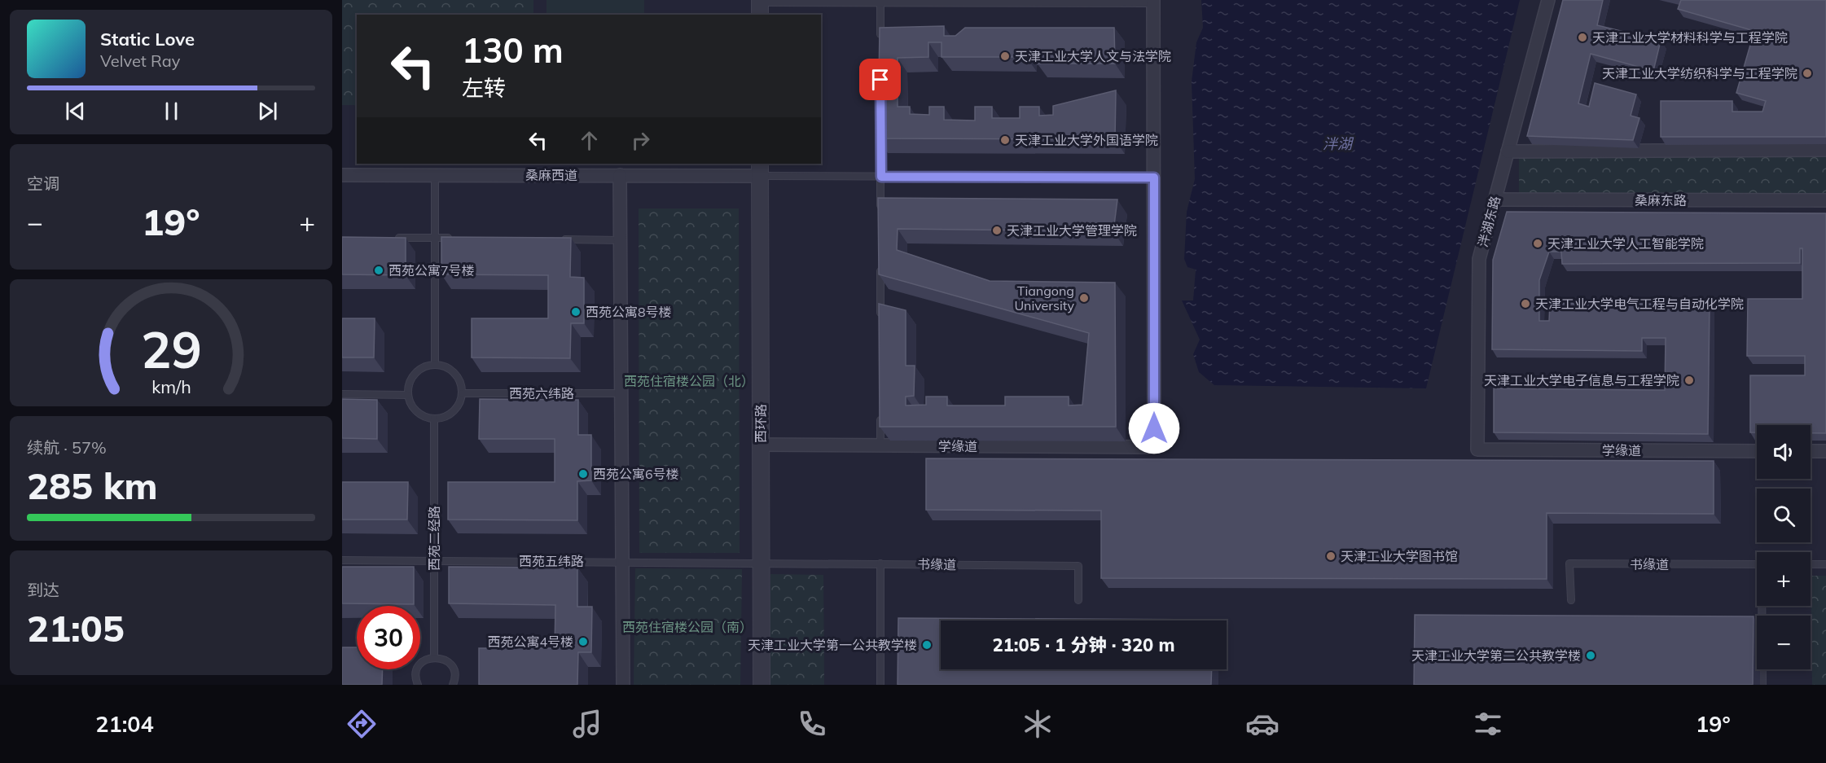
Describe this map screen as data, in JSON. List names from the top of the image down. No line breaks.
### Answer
{"streets":{"street":["桑麻西道","桑麻东路","泮湖东路","西环路","学缘道"],"lane":["西苑六纬路","西苑二经路","西苑五纬路","书缘道"]},"crossings":[["桑麻西道","西环路"],["桑麻东路","泮湖东路"],["泮湖东路","学缘道"],["西苑六纬路","西苑二经路"],["西环路","学缘道"],["西环路","西苑五纬路"],["西环路","书缘道"],["西苑二经路","西苑五纬路"],["西苑五纬路","书缘道"]],"water":["泮湖"],"parks":["西苑住宿楼公园（北）","西苑住宿楼公园（南）"],"places":["天津工业大学材料科学与工程学院","天津工业大学人文与法学院","天津工业大学纺织科学与工程学院","天津工业大学外国语学院","天津工业大学管理学院","天津工业大学人工智能学院","西苑公寓7号楼","Tiangong University","天津工业大学电气工程与自动化学院","西苑公寓8号楼","天津工业大学电子信息与工程学院","西苑公寓6号楼","天津工业大学图书馆","西苑公寓4号楼","天津工业大学第一公共教学楼","天津工业大学第二公共教学楼"],"page":{"turn":["130 m","左转"],"song":["Static Love","Velvet Ray"],"tile":["空调",["续航 · 57%","285 km"],["到达","21:05"]],"heat":["−","19°","+"],"map_buttons":["+","−"],"limit":"30","trip":"21:05 · 1 分钟 · 320 m","tabs":["21:04","19°"],"gauge":["29","km/h"]}}
